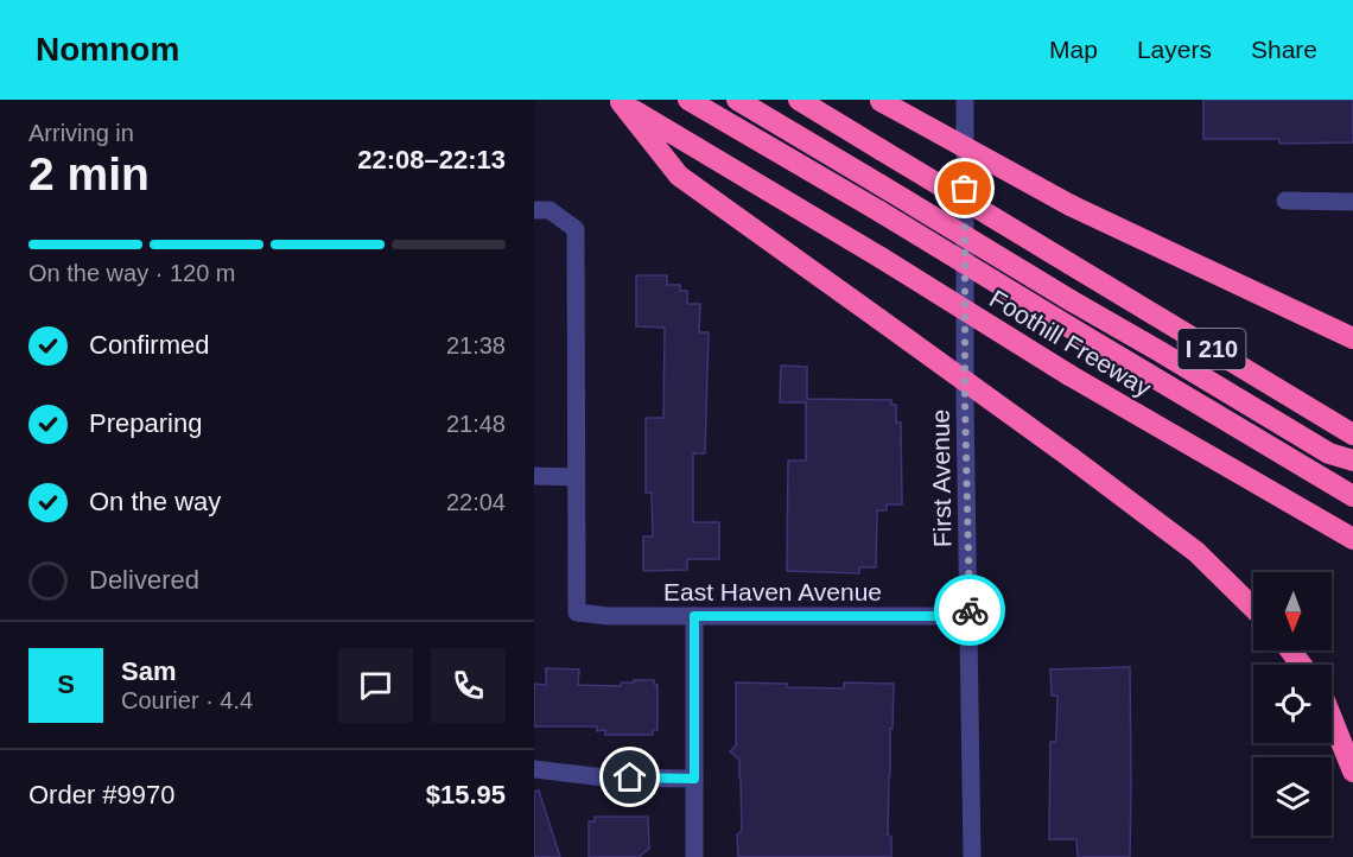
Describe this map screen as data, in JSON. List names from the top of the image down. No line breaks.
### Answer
{"streets":{"highway":["Foothill Freeway","I 210"],"street":["First Avenue","East Haven Avenue"]},"crossings":[["First Avenue","East Haven Avenue"]],"north":"bottom","page":{"header":"Nomnom","nav":["Map","Layers","Share"],"heading":["2 min","Arriving in","22:08–22:13"],"panel":["Sam","Courier · 4.4","Order #9970","$15.95"],"bar":"On the way · 120 m","list":[["Confirmed","21:38"],["Preparing","21:48"],["On the way","22:04"],"Delivered"],"round":"S"}}
